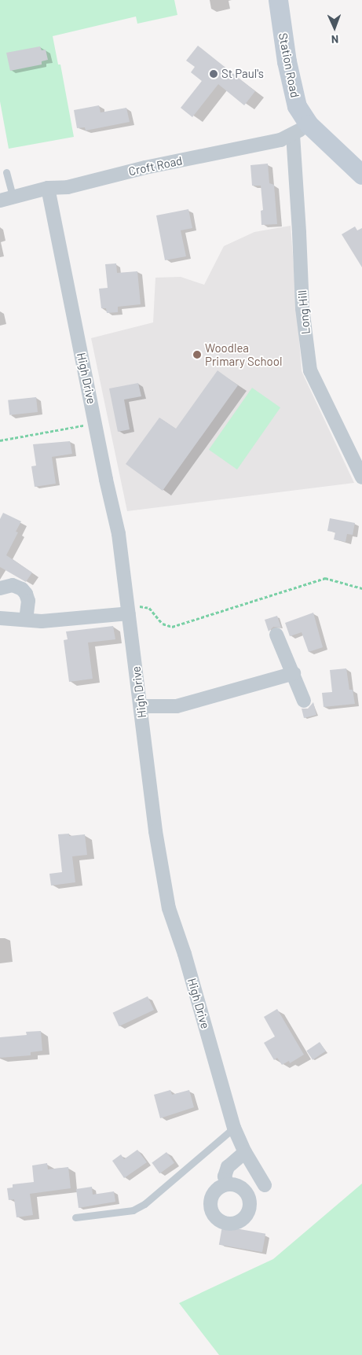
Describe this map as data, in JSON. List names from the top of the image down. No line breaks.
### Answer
{"streets":{"street":["Station Road","Croft Road","Long Hill","High Drive"]},"crossings":[["Station Road","Croft Road"],["Croft Road","Long Hill"],["Croft Road","High Drive"]],"places":["St Paul's","Woodlea Primary School"],"north":"bottom"}
